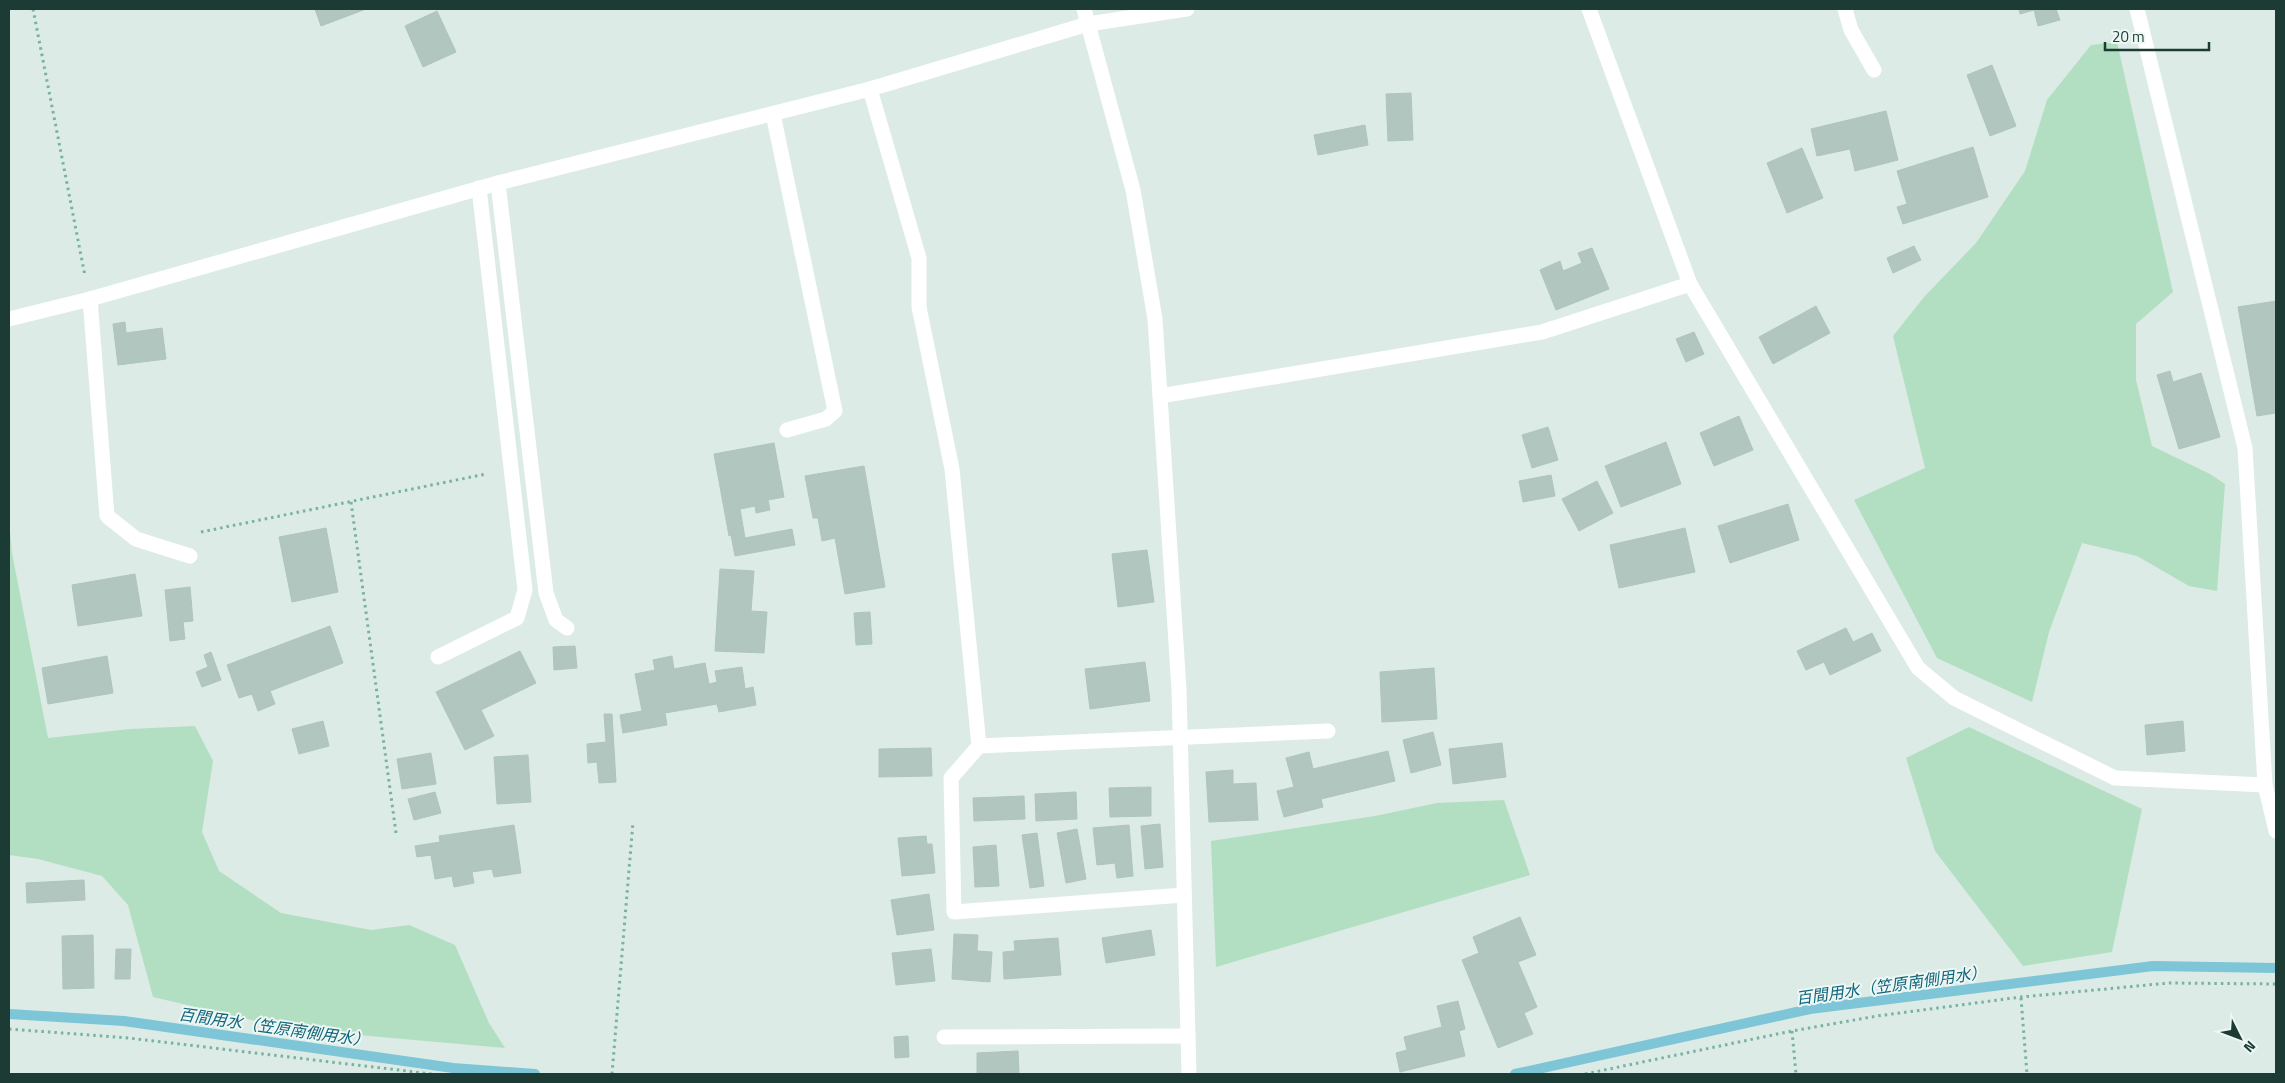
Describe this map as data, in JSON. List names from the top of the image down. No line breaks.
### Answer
{"water":["百間用水（笠原南側用水）"],"scale_bar":"20 m","north":"bottom right"}
